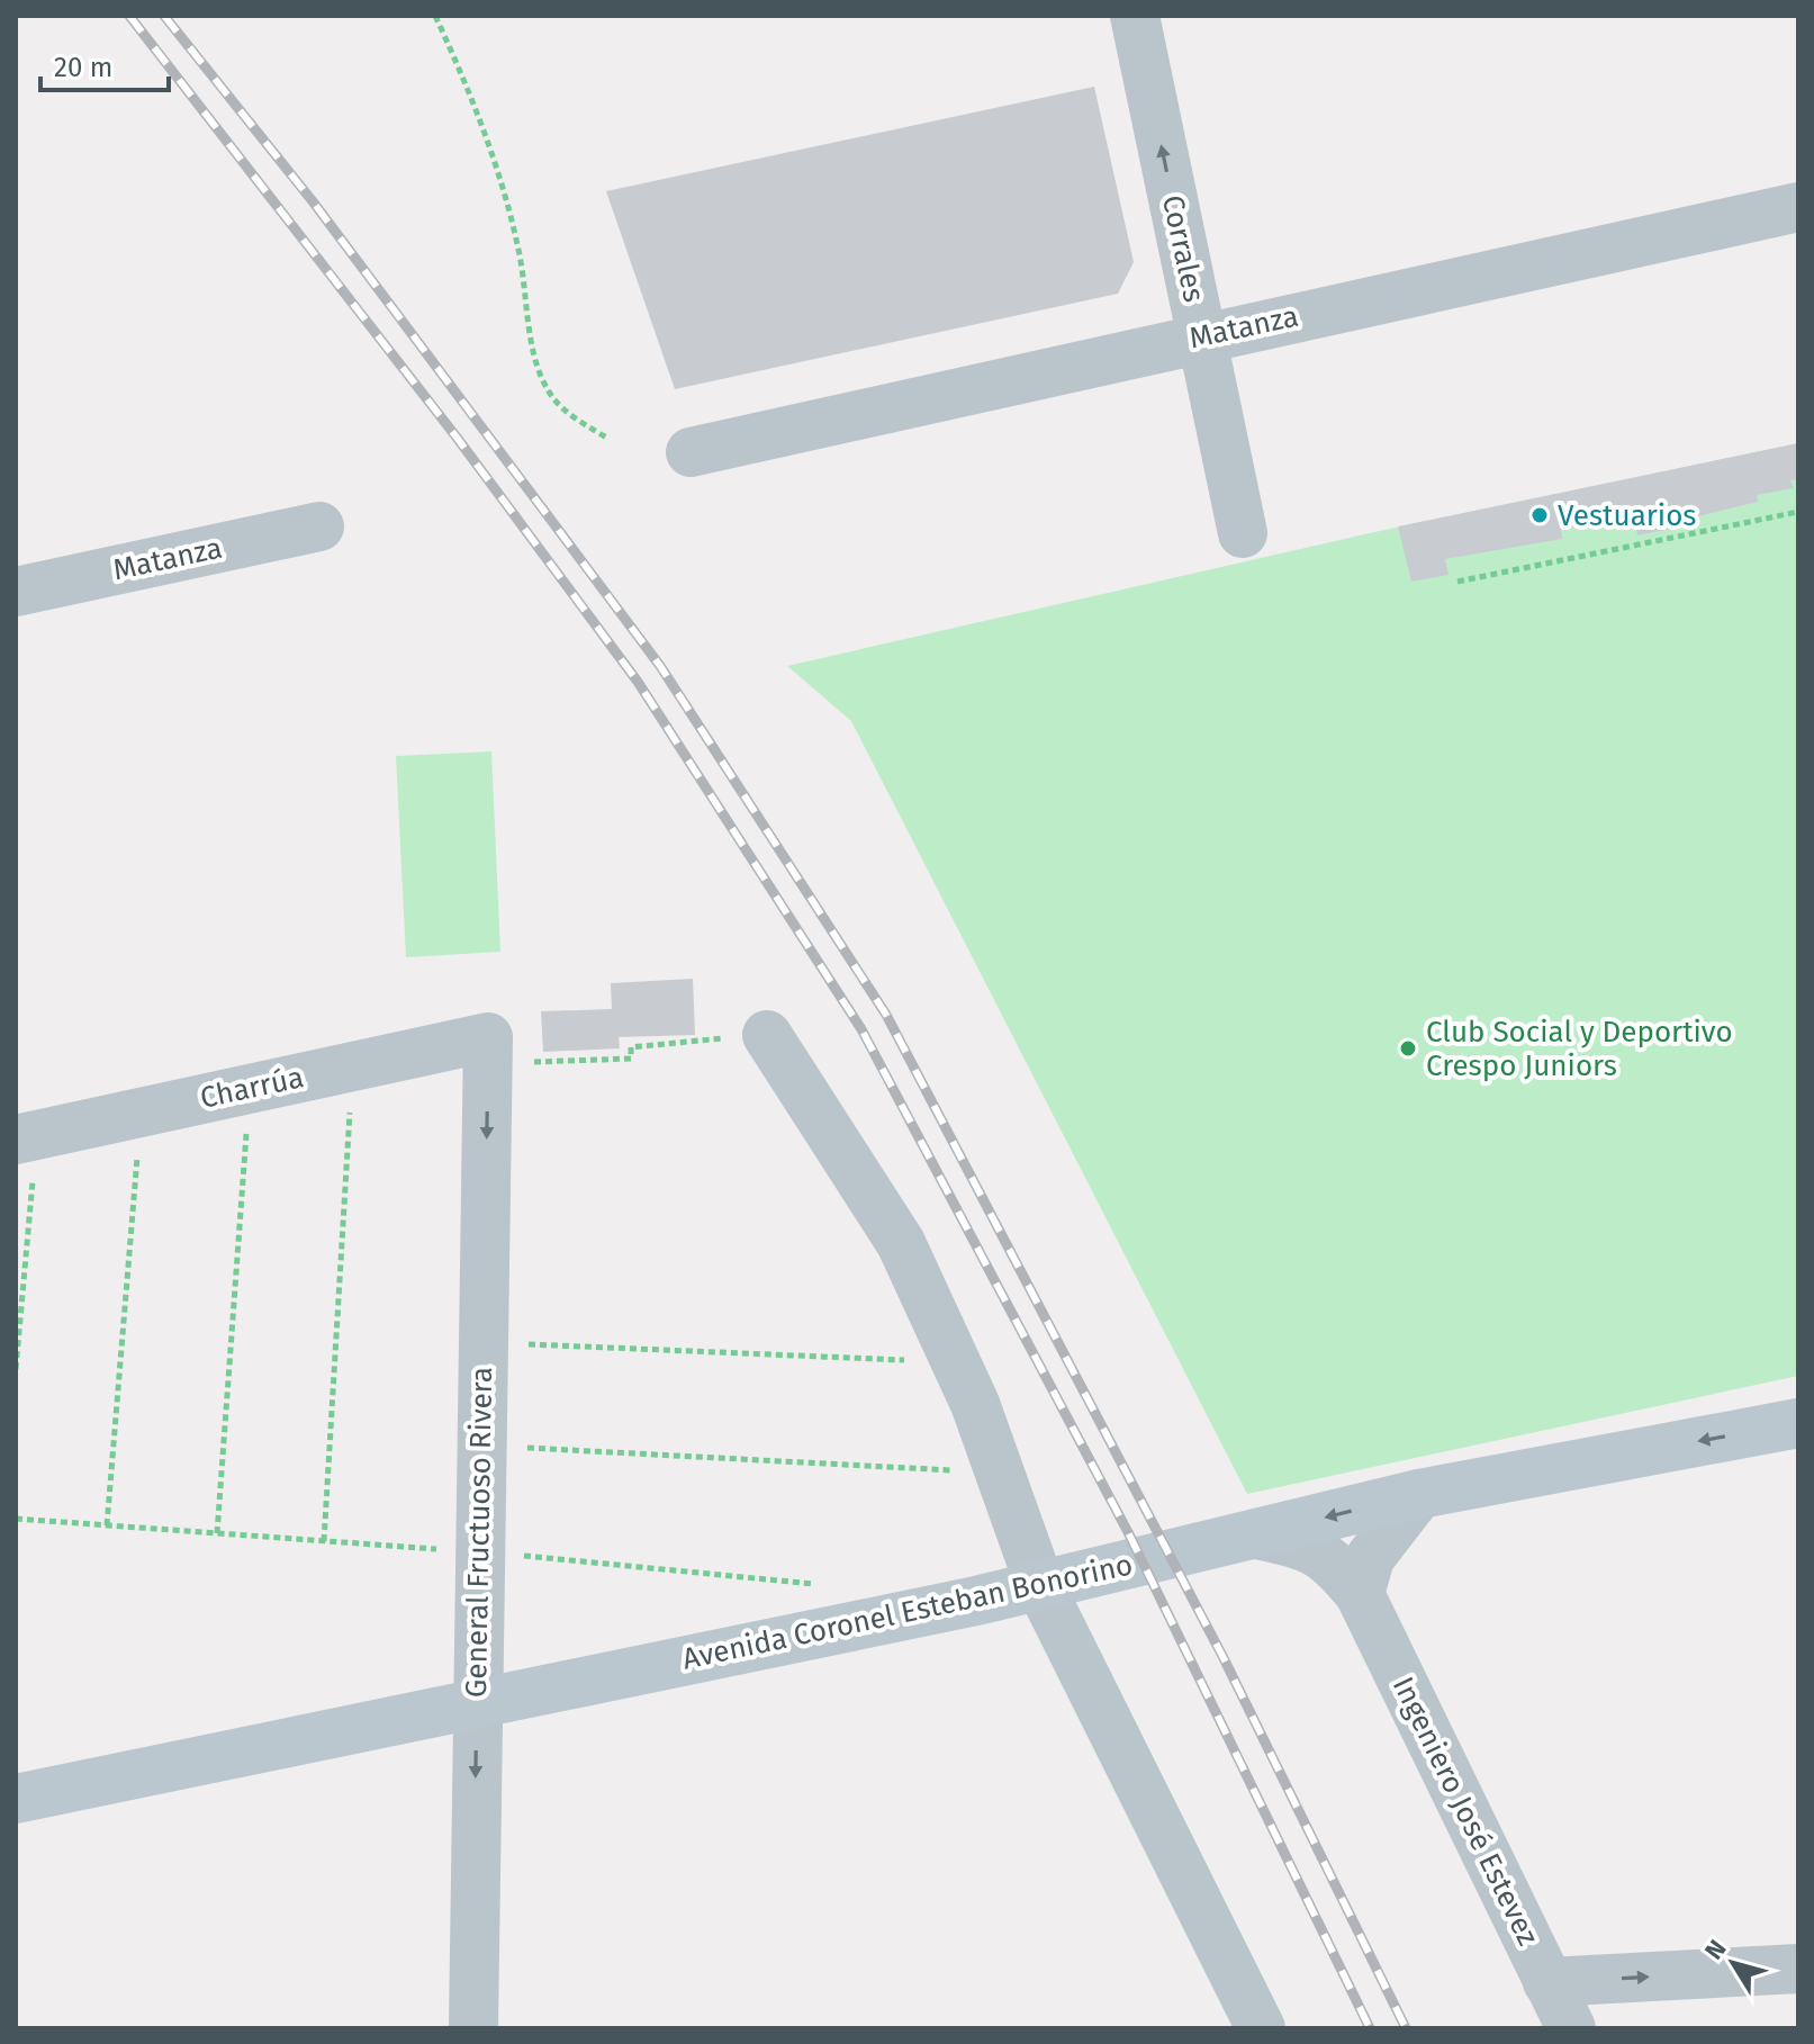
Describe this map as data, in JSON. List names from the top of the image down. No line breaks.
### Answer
{"streets":{"street":["Corrales","Matanza","Charrúa","General Fructuoso Rivera","Avenida Coronel Esteban Bonorino","Ingeniero José Estevez"]},"crossings":[["Corrales","Matanza"],["Charrúa","General Fructuoso Rivera"],["General Fructuoso Rivera","Avenida Coronel Esteban Bonorino"],["Avenida Coronel Esteban Bonorino","Ingeniero José Estevez"]],"one_way":["Corrales","General Fructuoso Rivera"],"places":["Vestuarios","Club Social y Deportivo Crespo Juniors"],"scale_bar":"20 m","north":"top left"}
